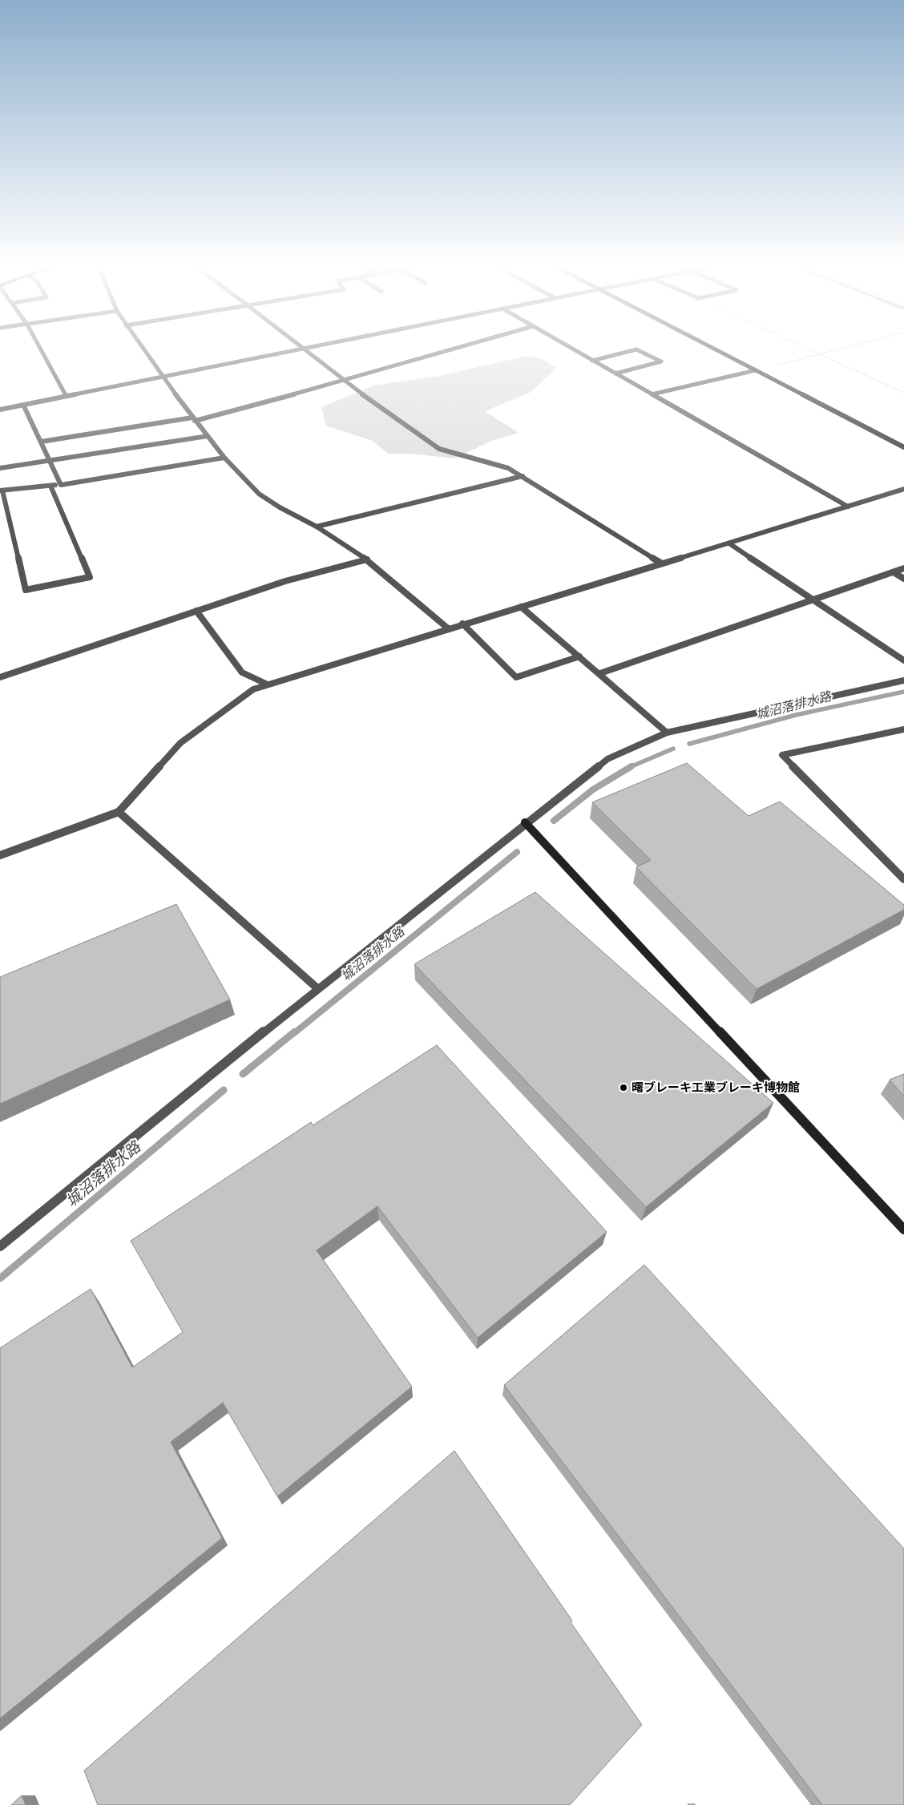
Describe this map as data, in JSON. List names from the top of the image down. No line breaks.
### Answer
{"water":["城沼落排水路"],"places":["曙ブレーキ工業ブレーキ博物館"]}
